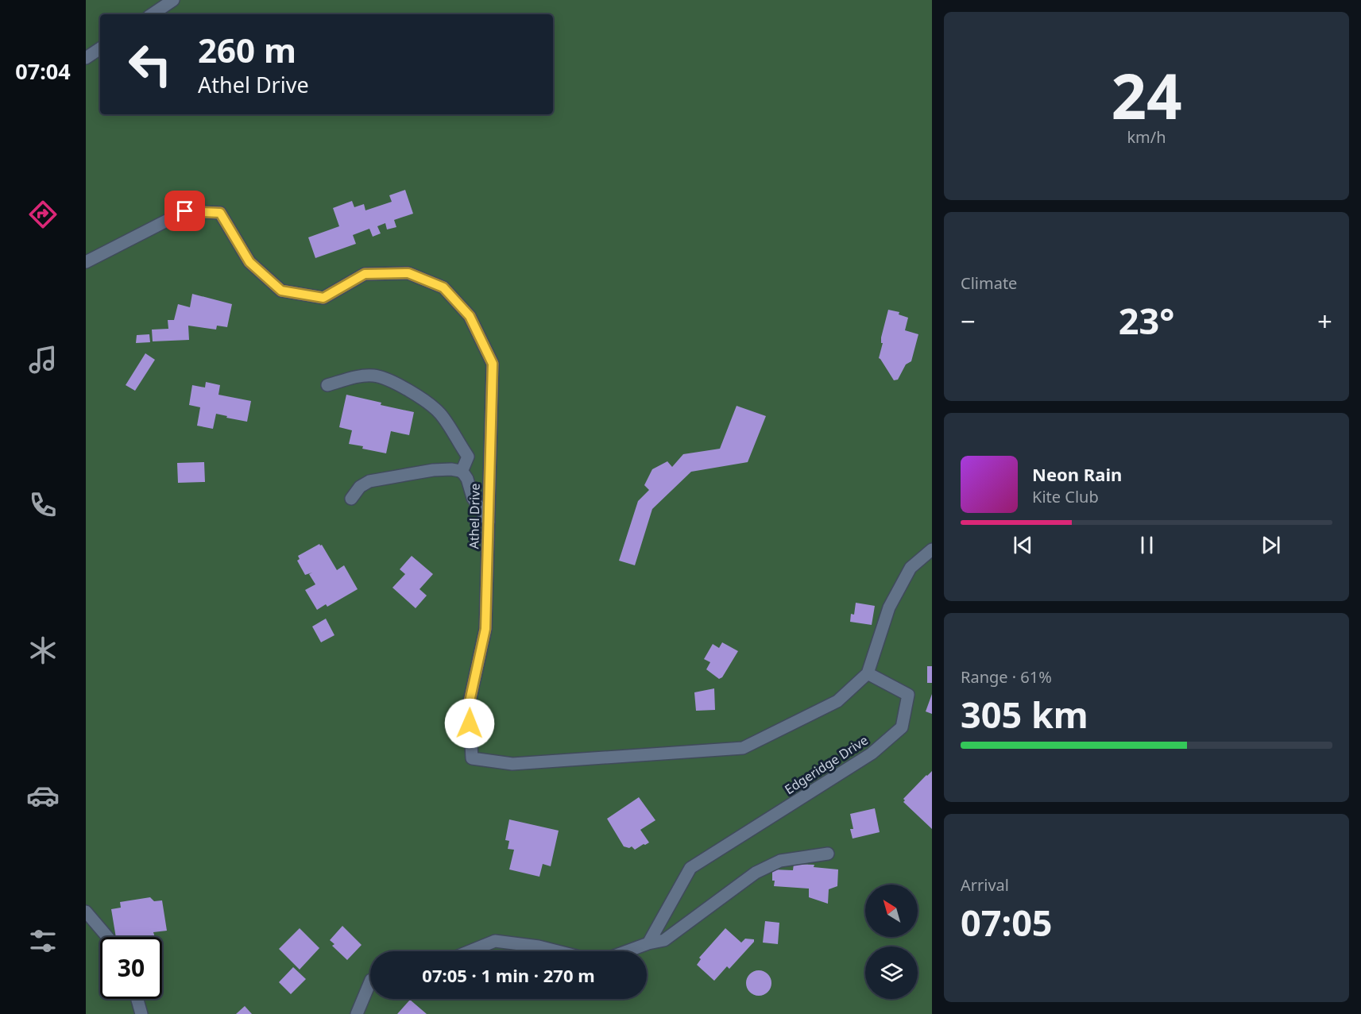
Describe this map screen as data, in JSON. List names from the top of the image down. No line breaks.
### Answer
{"streets":{"street":["Athel Drive","Edgeridge Drive"]},"crossings":[["Athel Drive","Edgeridge Drive"]],"north":"top left","page":{"tabs":"07:04","tile":[["24","km/h"],"Climate",["Range · 61%","305 km"],["Arrival","07:05"]],"turn":["260 m","Athel Drive"],"heat":["−","23°","+"],"song":["Neon Rain","Kite Club"],"limit":"30","trip":"07:05 · 1 min · 270 m"}}
